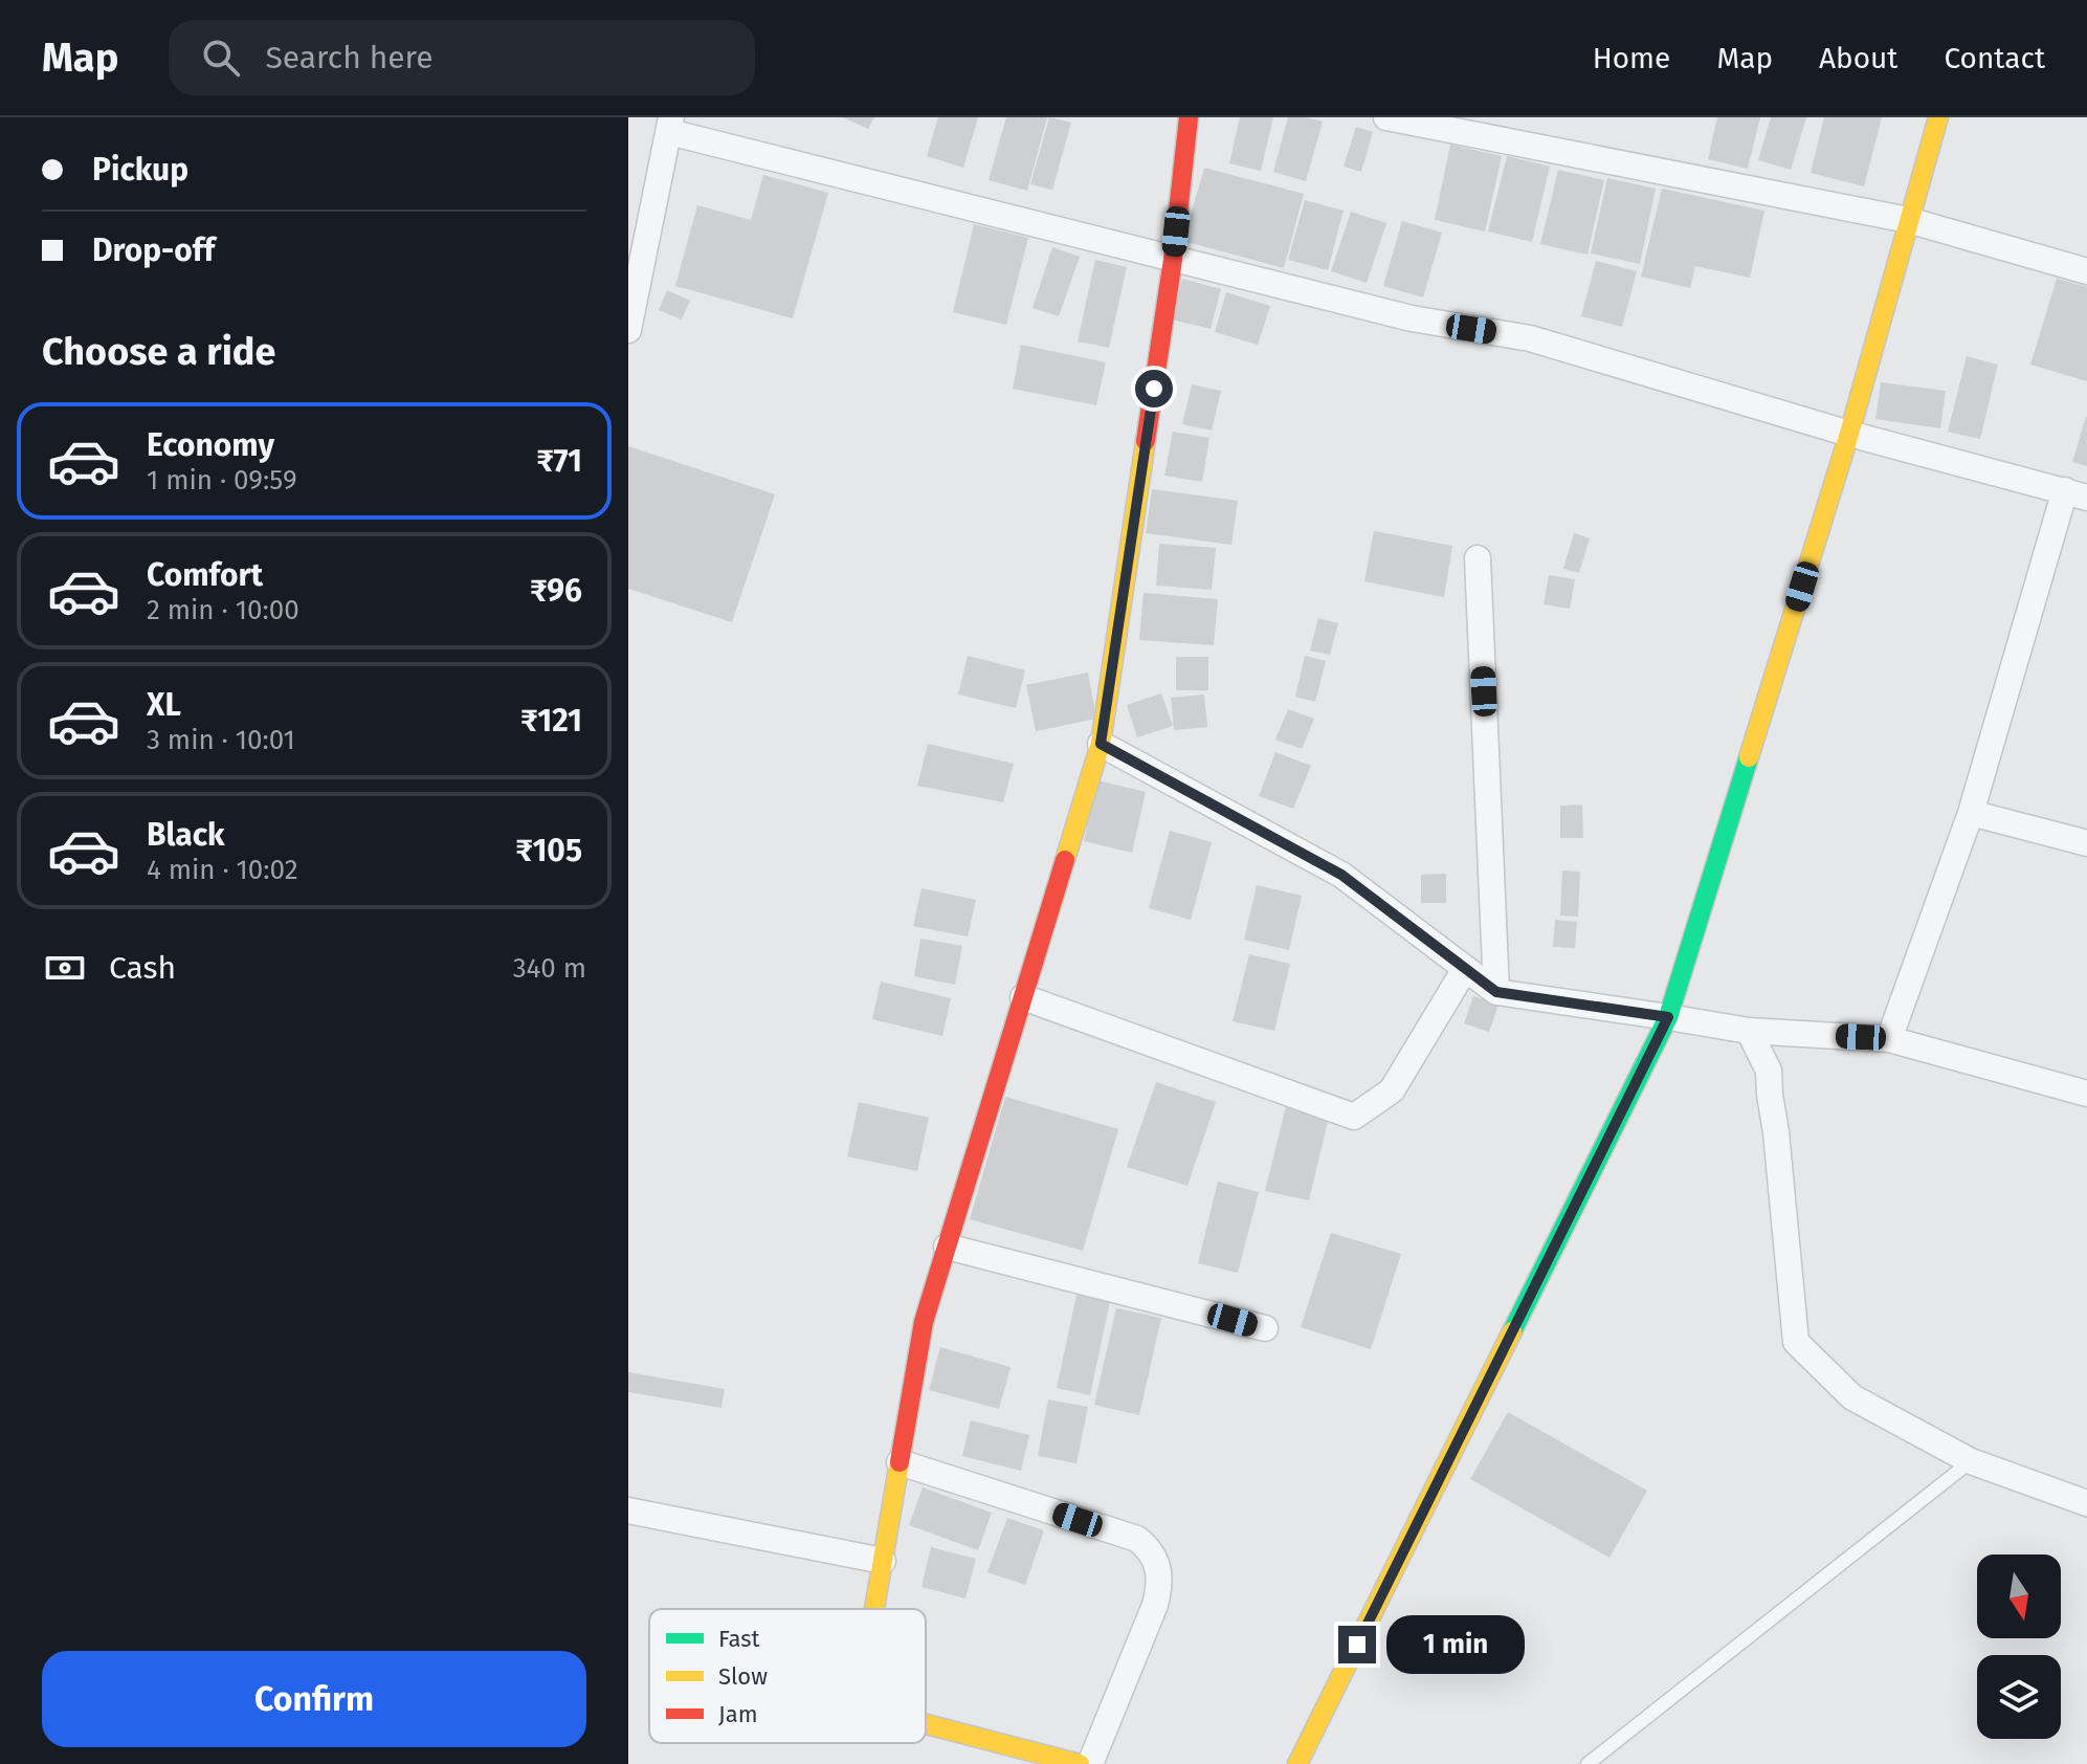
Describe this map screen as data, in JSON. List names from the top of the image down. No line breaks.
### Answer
{"legend":["Fast","Slow","Jam"],"north":"bottom","page":{"header":"Map","search":"Search here","nav":["Home","Map","About","Contact"],"banner":["Pickup","Drop-off"],"heading":"Choose a ride","list":[{"name":"Economy","note":"1 min · 09:59","value":"₹71"},{"name":"Comfort","note":"2 min · 10:00","value":"₹96"},{"name":"XL","note":"3 min · 10:01","value":"₹121"},{"name":"Black","note":"4 min · 10:02","value":"₹105"}],"pay":["Cash","340 m"],"bubble":"1 min","buttons":"Confirm"}}
